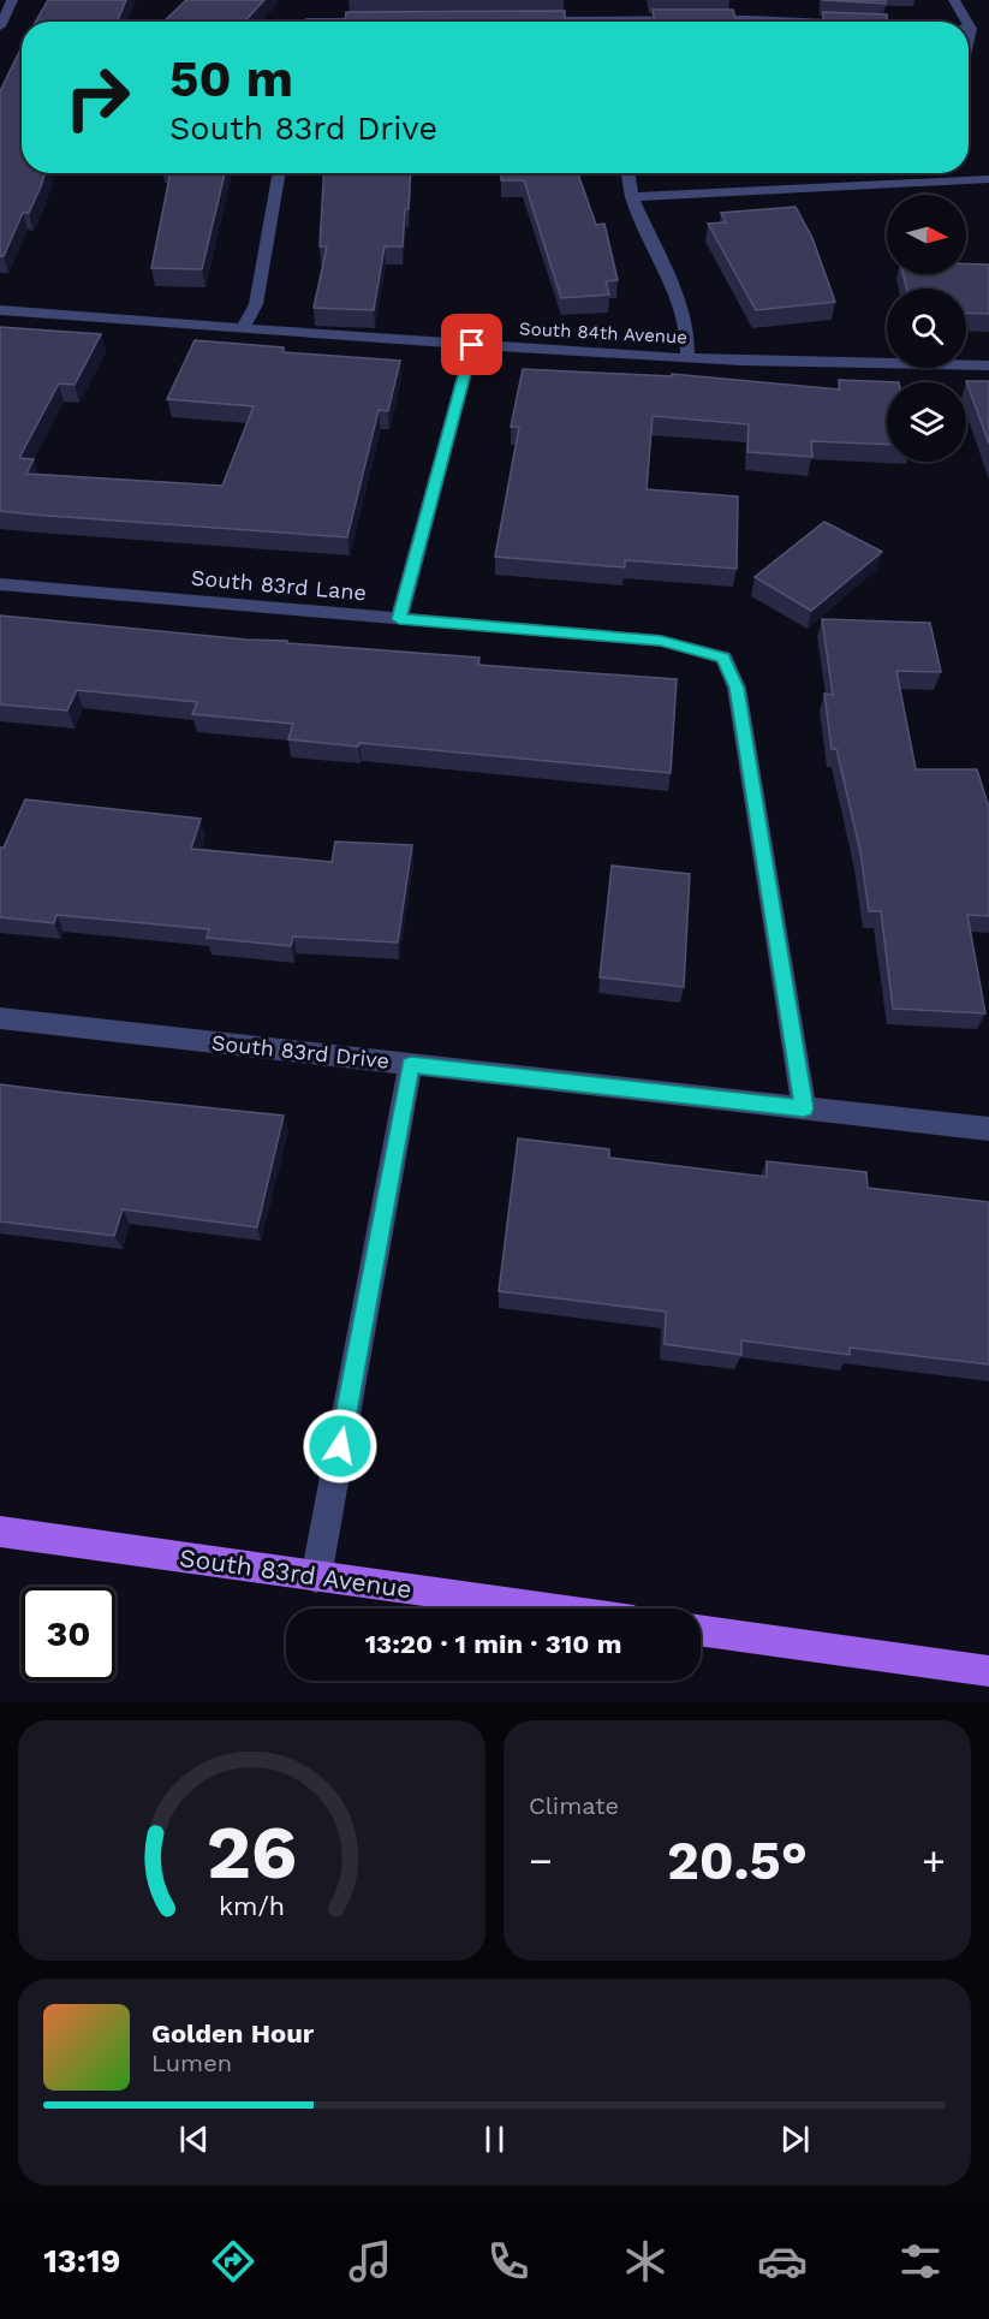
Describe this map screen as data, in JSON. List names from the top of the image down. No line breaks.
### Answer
{"streets":{"main road":["South 83rd Avenue"],"street":["South 84th Avenue","South 83rd Lane","South 83rd Drive"]},"crossings":[["South 83rd Lane","South 83rd Drive"]],"north":"right","page":{"turn":["50 m","South 83rd Drive"],"limit":"30","trip":"13:20 · 1 min · 310 m","tile":"Climate","heat":["−","20.5°","+"],"song":["Golden Hour","Lumen"],"tabs":"13:19","gauge":["26","km/h"]}}
